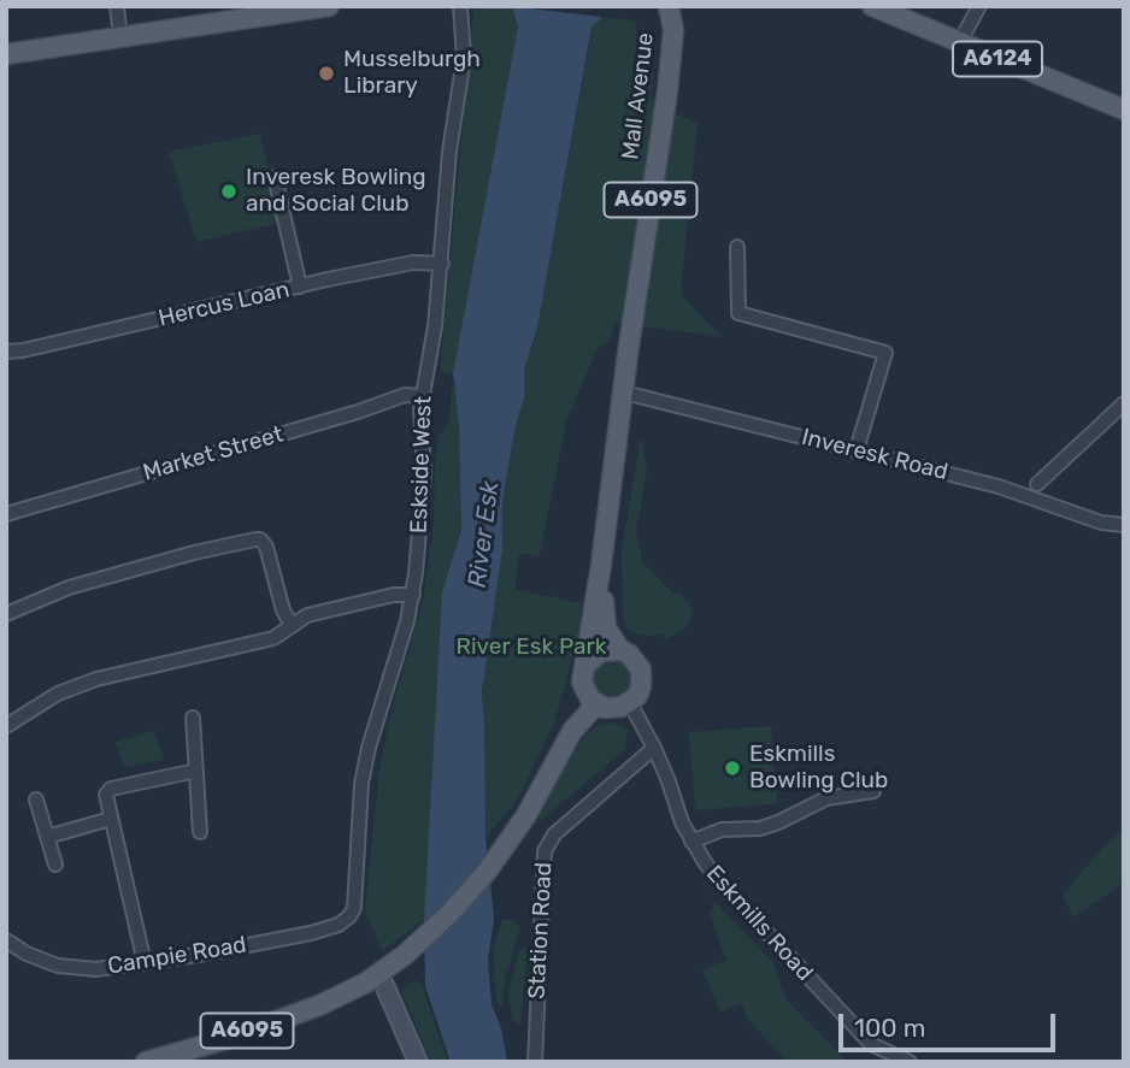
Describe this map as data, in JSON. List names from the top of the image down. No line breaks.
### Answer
{"streets":{"main road":["A6124","Mall Avenue","A6095"],"street":["Hercus Loan","Market Street","Inveresk Road","Eskside West","Eskmills Road","Station Road","Campie Road"]},"crossings":[["Mall Avenue","A6095"],["Mall Avenue","Inveresk Road"],["A6095","Inveresk Road"],["Hercus Loan","Eskside West"],["Market Street","Eskside West"],["Eskside West","Campie Road"],["Eskmills Road","Station Road"]],"water":["River Esk"],"parks":["River Esk Park"],"places":["Musselburgh Library","Inveresk Bowling and Social Club","Eskmills Bowling Club"],"scale_bar":"100 m"}
